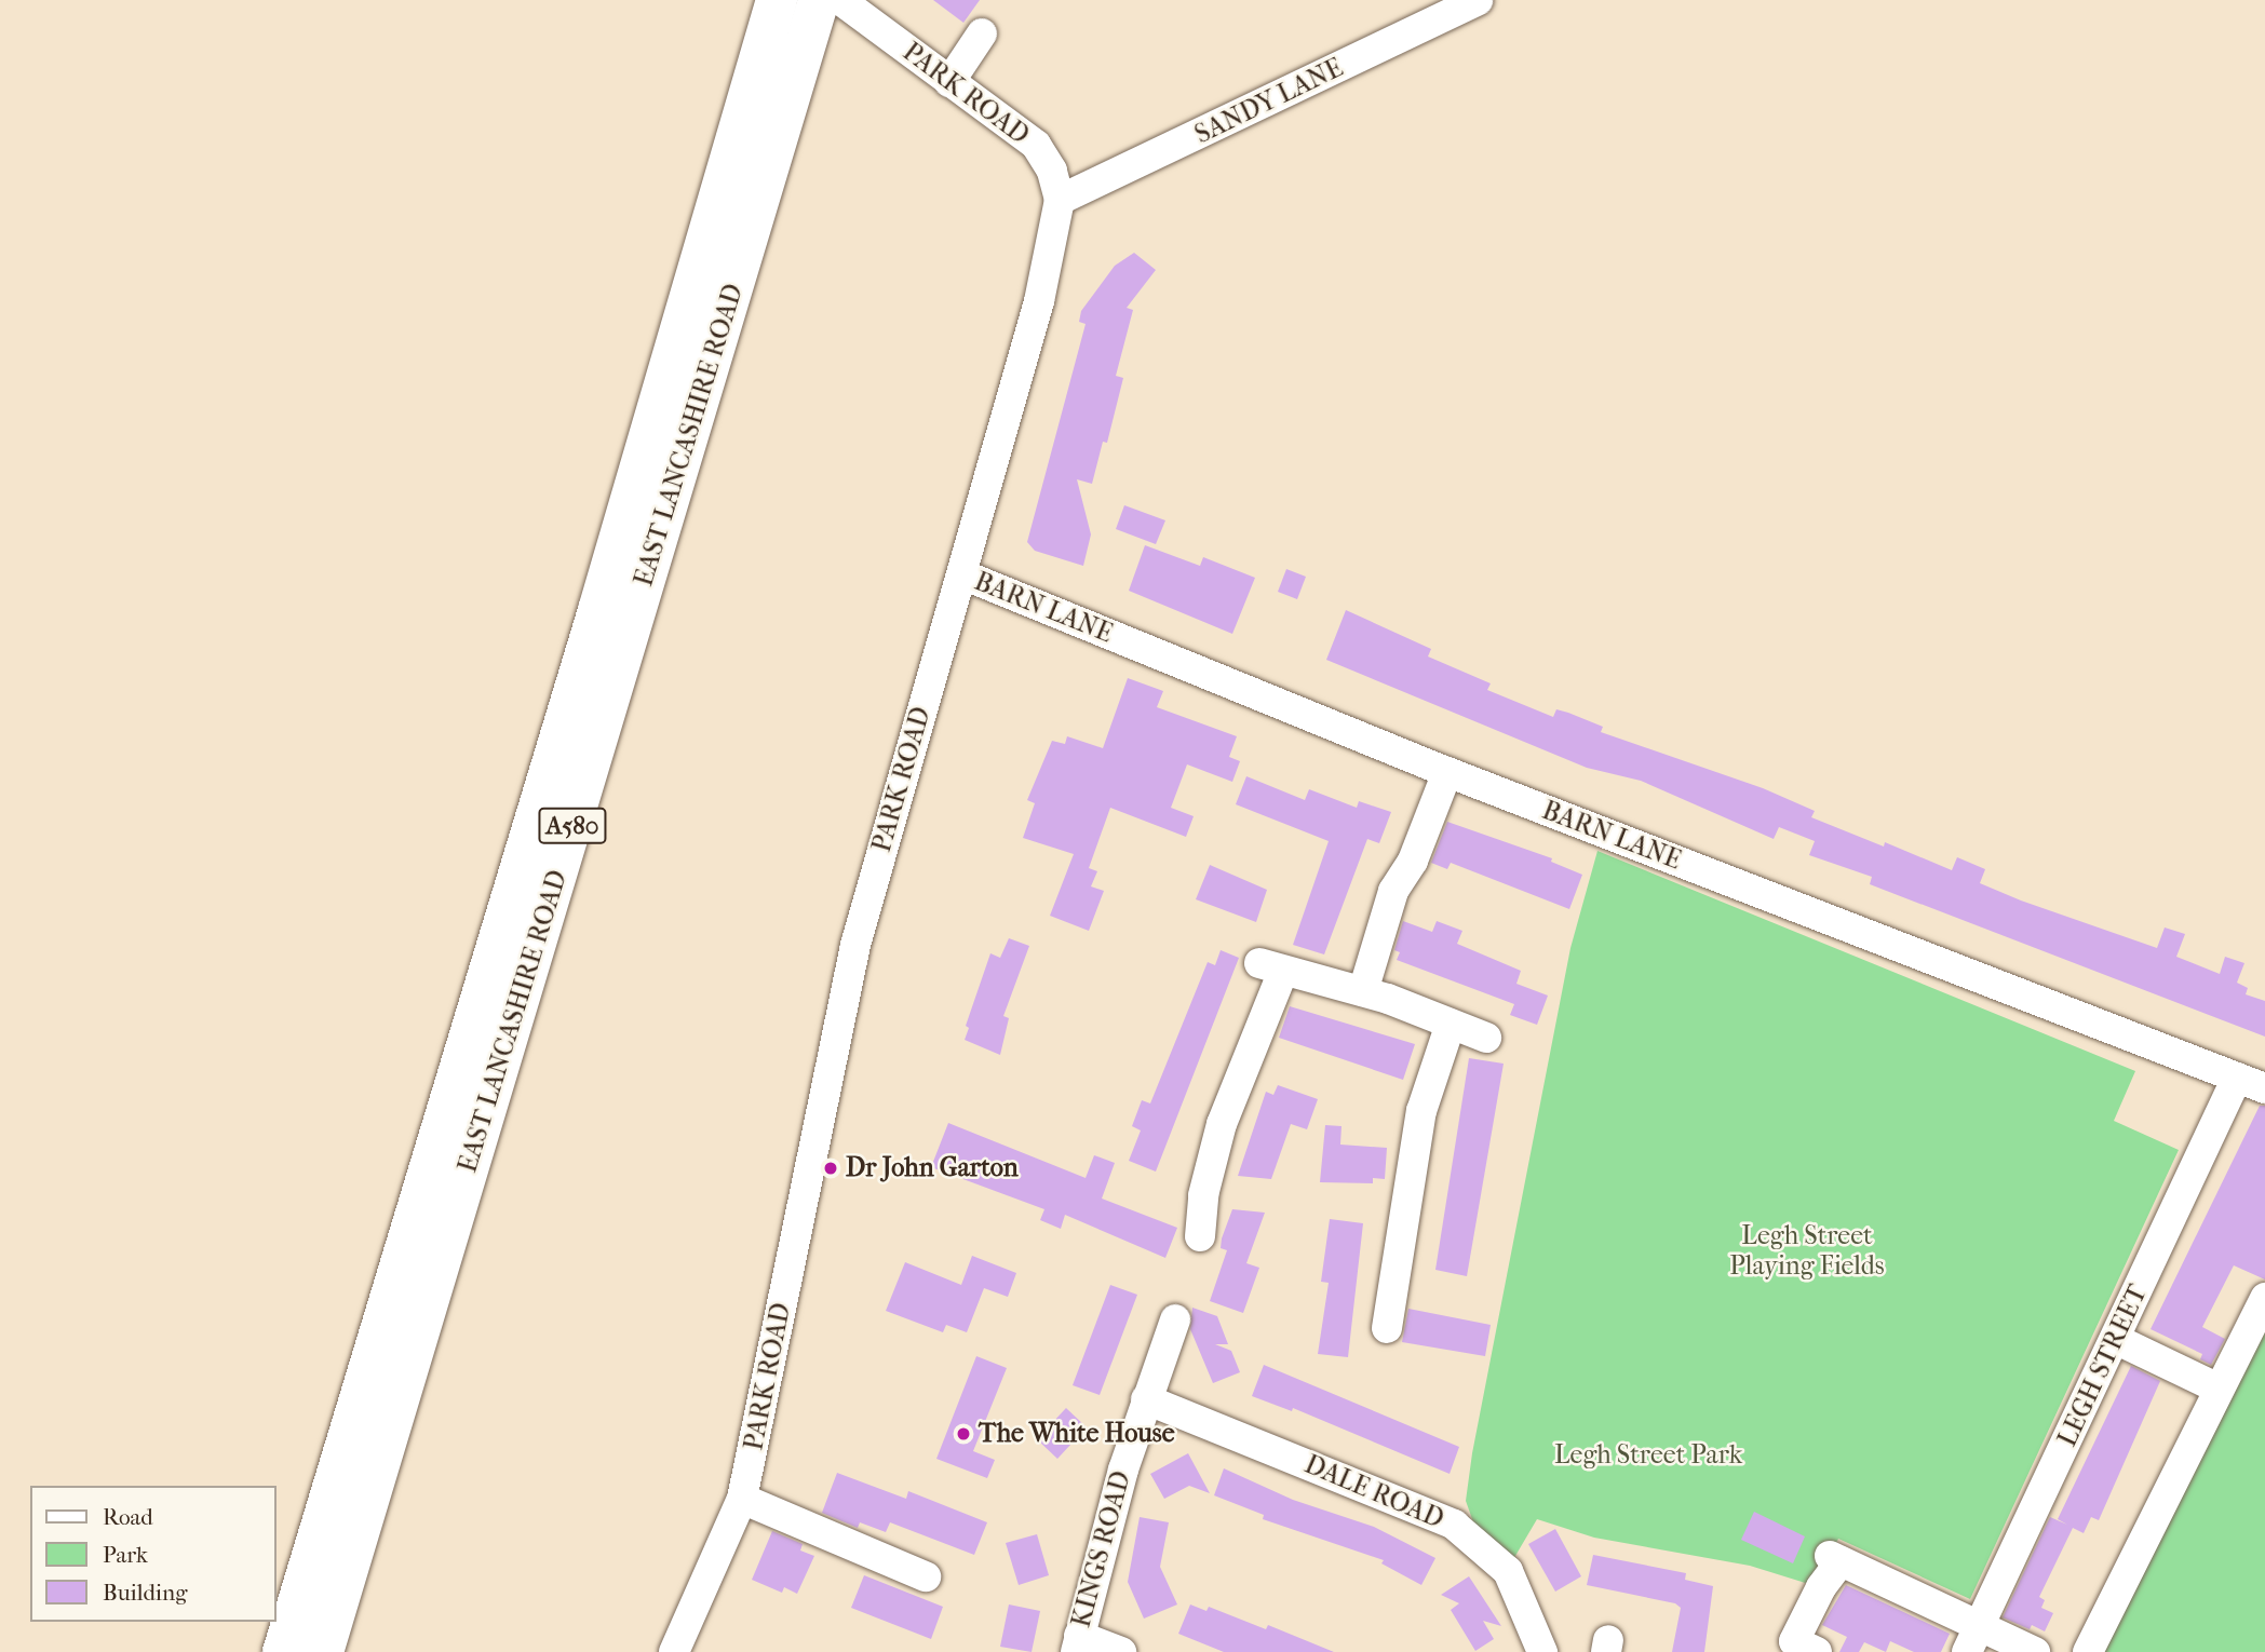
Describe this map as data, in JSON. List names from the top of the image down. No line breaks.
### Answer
{"streets":{"highway":["EAST LANCASHIRE ROAD","A580"],"street":["PARK ROAD","SANDY LANE","BARN LANE","LEGH STREET","DALE ROAD","KINGS ROAD"]},"crossings":[["PARK ROAD","SANDY LANE"],["PARK ROAD","BARN LANE"],["BARN LANE","LEGH STREET"],["DALE ROAD","KINGS ROAD"]],"parks":["Legh Street Playing Fields","Legh Street Park"],"places":["Dr John Garton","The White House"],"legend":["Road","Park","Building"]}
